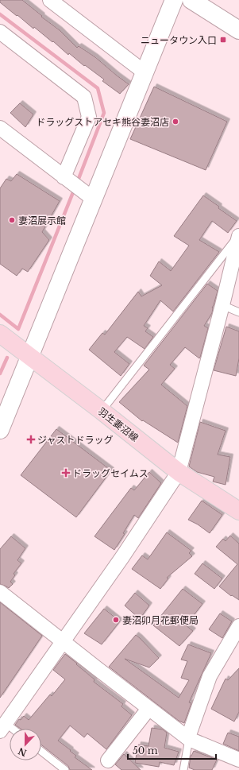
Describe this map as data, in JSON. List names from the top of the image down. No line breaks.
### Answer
{"streets":{"main road":["羽生妻沼線"]},"places":{"transit":["ニュータウン入口"],"other":["ドラッグストアセキ熊谷妻沼店","妻沼展示館","妻沼卯月花郵便局"],"health":["ジャストドラッグ","ドラッグセイムス"]},"scale_bar":"50 m","north":"bottom"}
